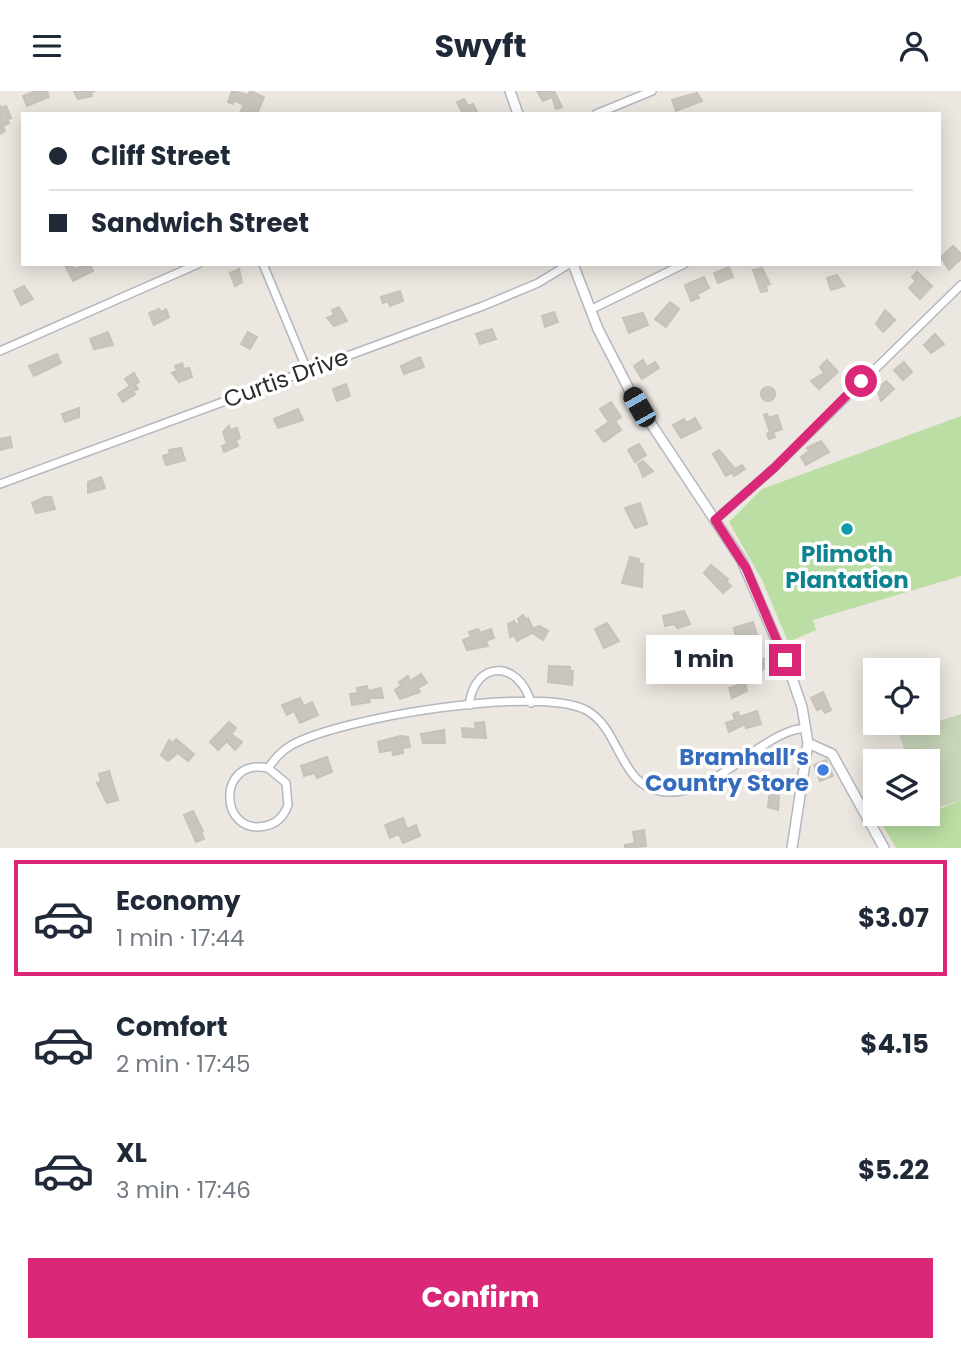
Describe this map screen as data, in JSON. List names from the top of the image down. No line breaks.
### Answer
{"streets":{"street":["Curtis Drive"]},"places":["Plimoth Plantation","Bramhall’s Country Store"],"page":{"header":"Swyft","banner":["Cliff Street","Sandwich Street"],"bubble":"1 min","list":[{"name":"Economy","note":"1 min · 17:44","value":"$3.07"},{"name":"Comfort","note":"2 min · 17:45","value":"$4.15"},{"name":"XL","note":"3 min · 17:46","value":"$5.22"}],"buttons":"Confirm"}}
